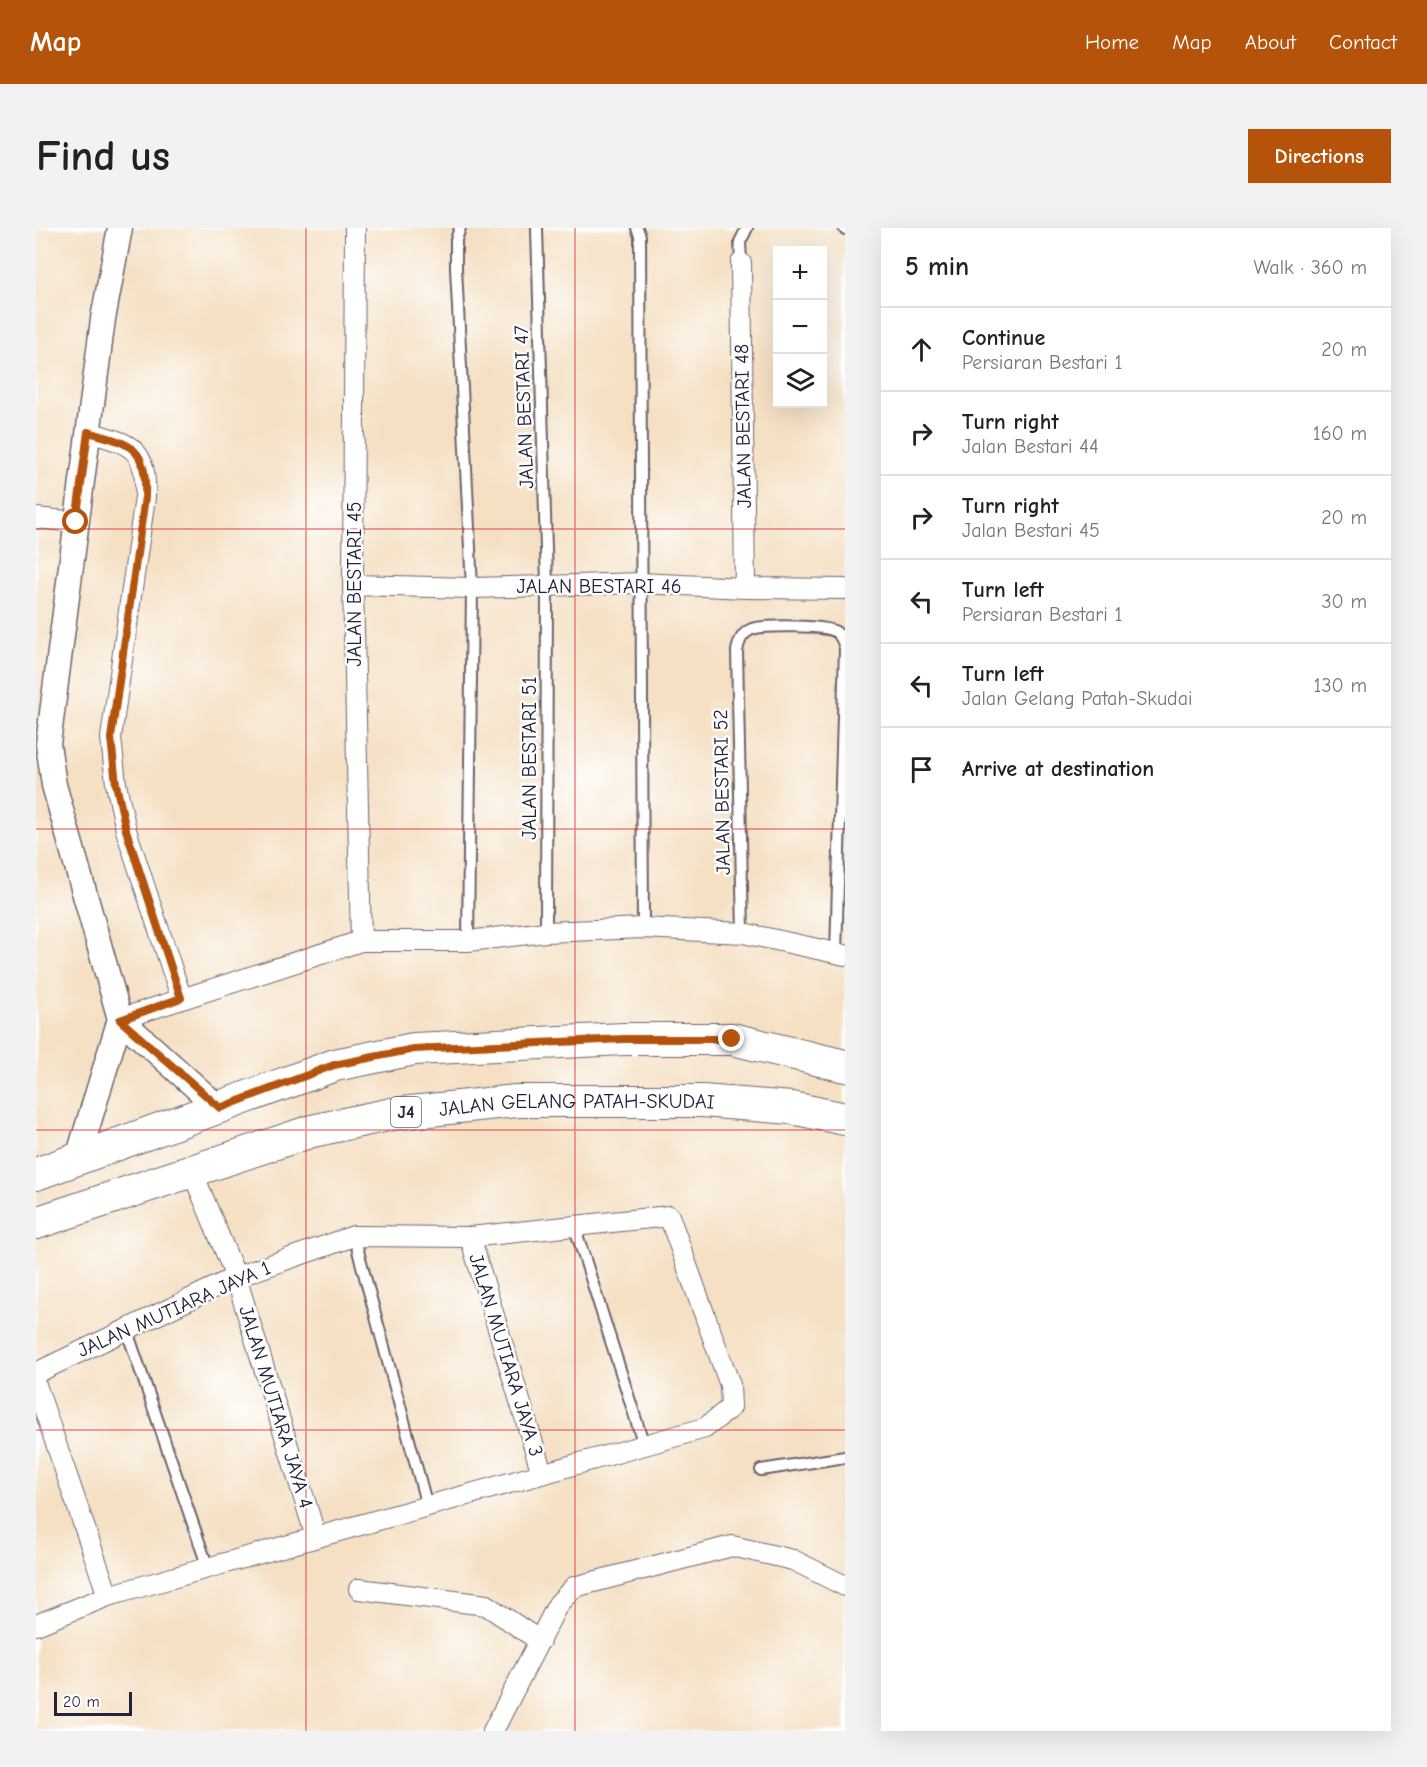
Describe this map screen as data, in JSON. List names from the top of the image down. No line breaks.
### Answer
{"streets":{"main road":["JALAN GELANG PATAH-SKUDAI","J4"],"street":["JALAN BESTARI 48","JALAN BESTARI 45","JALAN BESTARI 46","JALAN MUTIARA JAYA 1","JALAN MUTIARA JAYA 3","JALAN MUTIARA JAYA 4"],"lane":["JALAN BESTARI 47","JALAN BESTARI 51","JALAN BESTARI 52"]},"crossings":[["JALAN BESTARI 47","JALAN BESTARI 46"],["JALAN BESTARI 47","JALAN BESTARI 51"],["JALAN BESTARI 48","JALAN BESTARI 46"],["JALAN BESTARI 45","JALAN BESTARI 46"],["JALAN BESTARI 46","JALAN BESTARI 51"],["JALAN GELANG PATAH-SKUDAI","J4"],["JALAN GELANG PATAH-SKUDAI","JALAN MUTIARA JAYA 4"],["JALAN MUTIARA JAYA 1","JALAN MUTIARA JAYA 3"],["JALAN MUTIARA JAYA 1","JALAN MUTIARA JAYA 4"]],"scale_bar":"20 m","page":{"header":"Map","nav":["Home","Map","About","Contact"],"buttons":"Directions","title":"Find us","heading":["5 min","Walk · 360 m"],"map_buttons":["+","−"],"list":[["Continue","Persiaran Bestari 1","20 m"],["Turn right","Jalan Bestari 44","160 m"],["Turn right","Jalan Bestari 45","20 m"],["Turn left","Persiaran Bestari 1","30 m"],["Turn left","Jalan Gelang Patah-Skudai","130 m"],"Arrive at destination"],"scale":"20 m"}}
